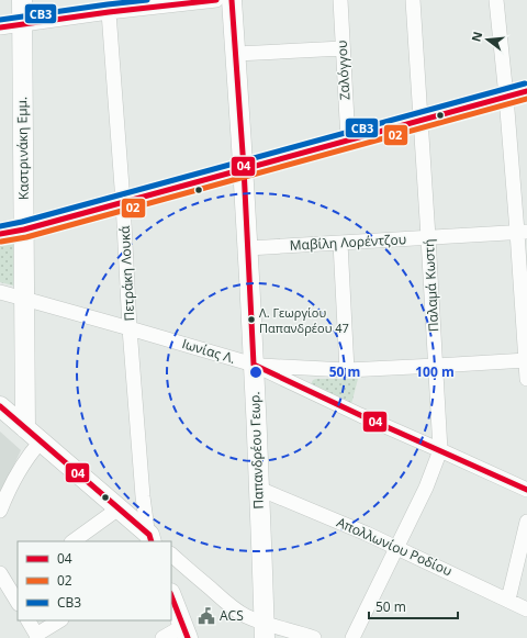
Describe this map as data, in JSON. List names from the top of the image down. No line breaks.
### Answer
{"streets":{"street":["Ζαλόγγου","Καστρινάκη Εμμ.","Μαβίλη Λορέντζου","Πετράκη Λουκά","Παλαμά Κωστή","Ιωνίας Λ.","Παπανδρέου Γεωρ.","Απολλωνίου Ροδίου"]},"crossings":[["Καστρινάκη Εμμ.","Ιωνίας Λ."],["Μαβίλη Λορέντζου","Παλαμά Κωστή"],["Μαβίλη Λορέντζου","Παπανδρέου Γεωρ."],["Πετράκη Λουκά","Ιωνίας Λ."],["Παλαμά Κωστή","Ιωνίας Λ."],["Ιωνίας Λ.","Παπανδρέου Γεωρ."],["Παπανδρέου Γεωρ.","Απολλωνίου Ροδίου"]],"places":{"other":["Λ. Γεωργίου Παπανδρέου 47"],"public building":["ACS"]},"lines":["transit line 04","transit line CB3","transit line 02"],"legend":["04","02","CB3"],"scale_bar":"50 m","north":"left","rings":["50 m","100 m"]}
